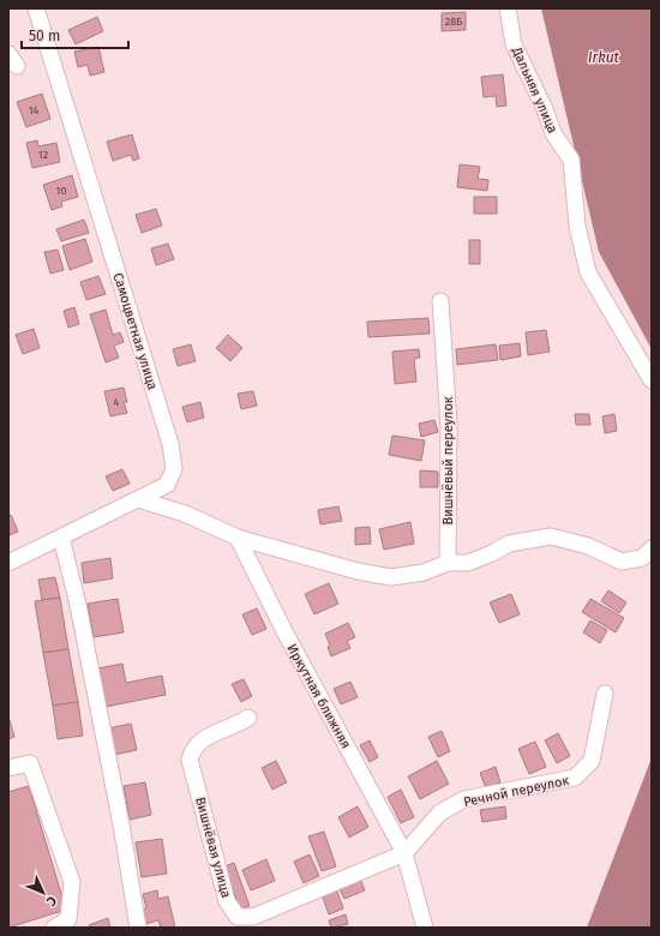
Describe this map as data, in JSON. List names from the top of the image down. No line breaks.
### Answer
{"streets":{"street":["Дальняя улица","Самоцветная улица","Вишнёвый переулок","Иркутная ближняя","Речной переулок","Вишнёвая улица"]},"crossings":[["Иркутная ближняя","Речной переулок"],["Иркутная ближняя","Вишнёвая улица"],["Речной переулок","Вишнёвая улица"]],"water":["Irkut"],"house_numbers":["28Б","14","12","10","4"],"scale_bar":"50 m","north":"bottom right"}
